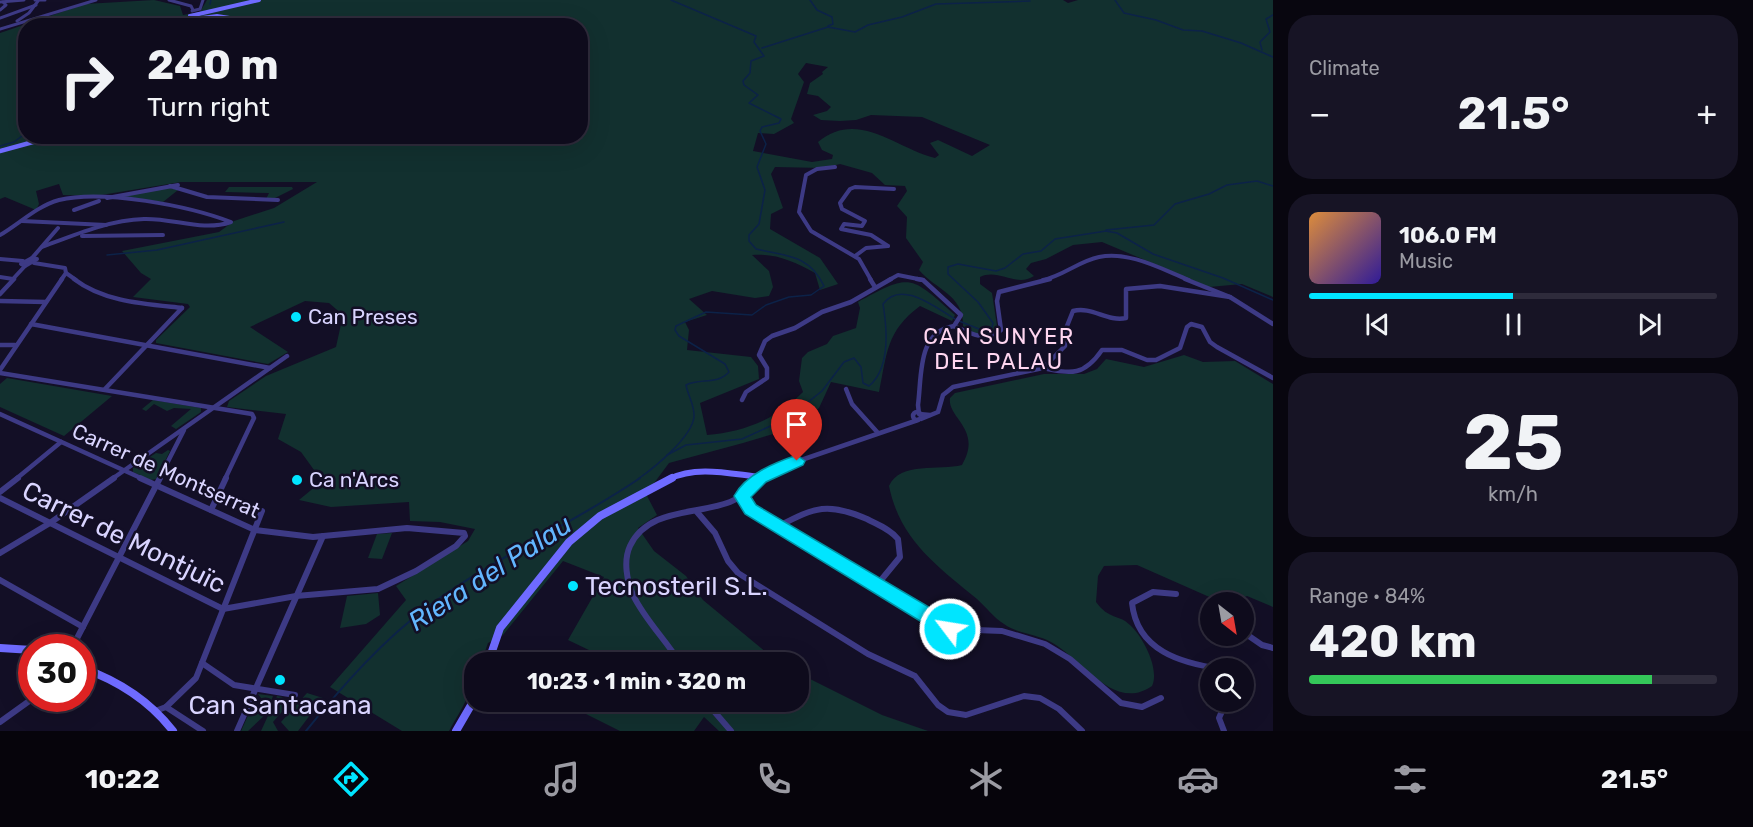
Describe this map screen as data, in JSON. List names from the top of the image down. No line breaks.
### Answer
{"streets":{"street":["Carrer de Montserrat","Carrer de Montjuïc"]},"crossings":[["Carrer de Montserrat","Carrer de Montjuïc"]],"districts":["CAN SUNYER DEL PALAU"],"water":["Riera del Palau"],"places":["Can Preses","Ca n'Arcs","Tecnosteril S.L.","Can Santacana"],"north":"bottom right","page":{"tile":["Climate",["25","km/h"],["Range · 84%","420 km"]],"turn":["240 m","Turn right"],"heat":["−","21.5°","+"],"song":["106.0 FM","Music"],"limit":"30","trip":"10:23 · 1 min · 320 m","tabs":["10:22","21.5°"]}}
